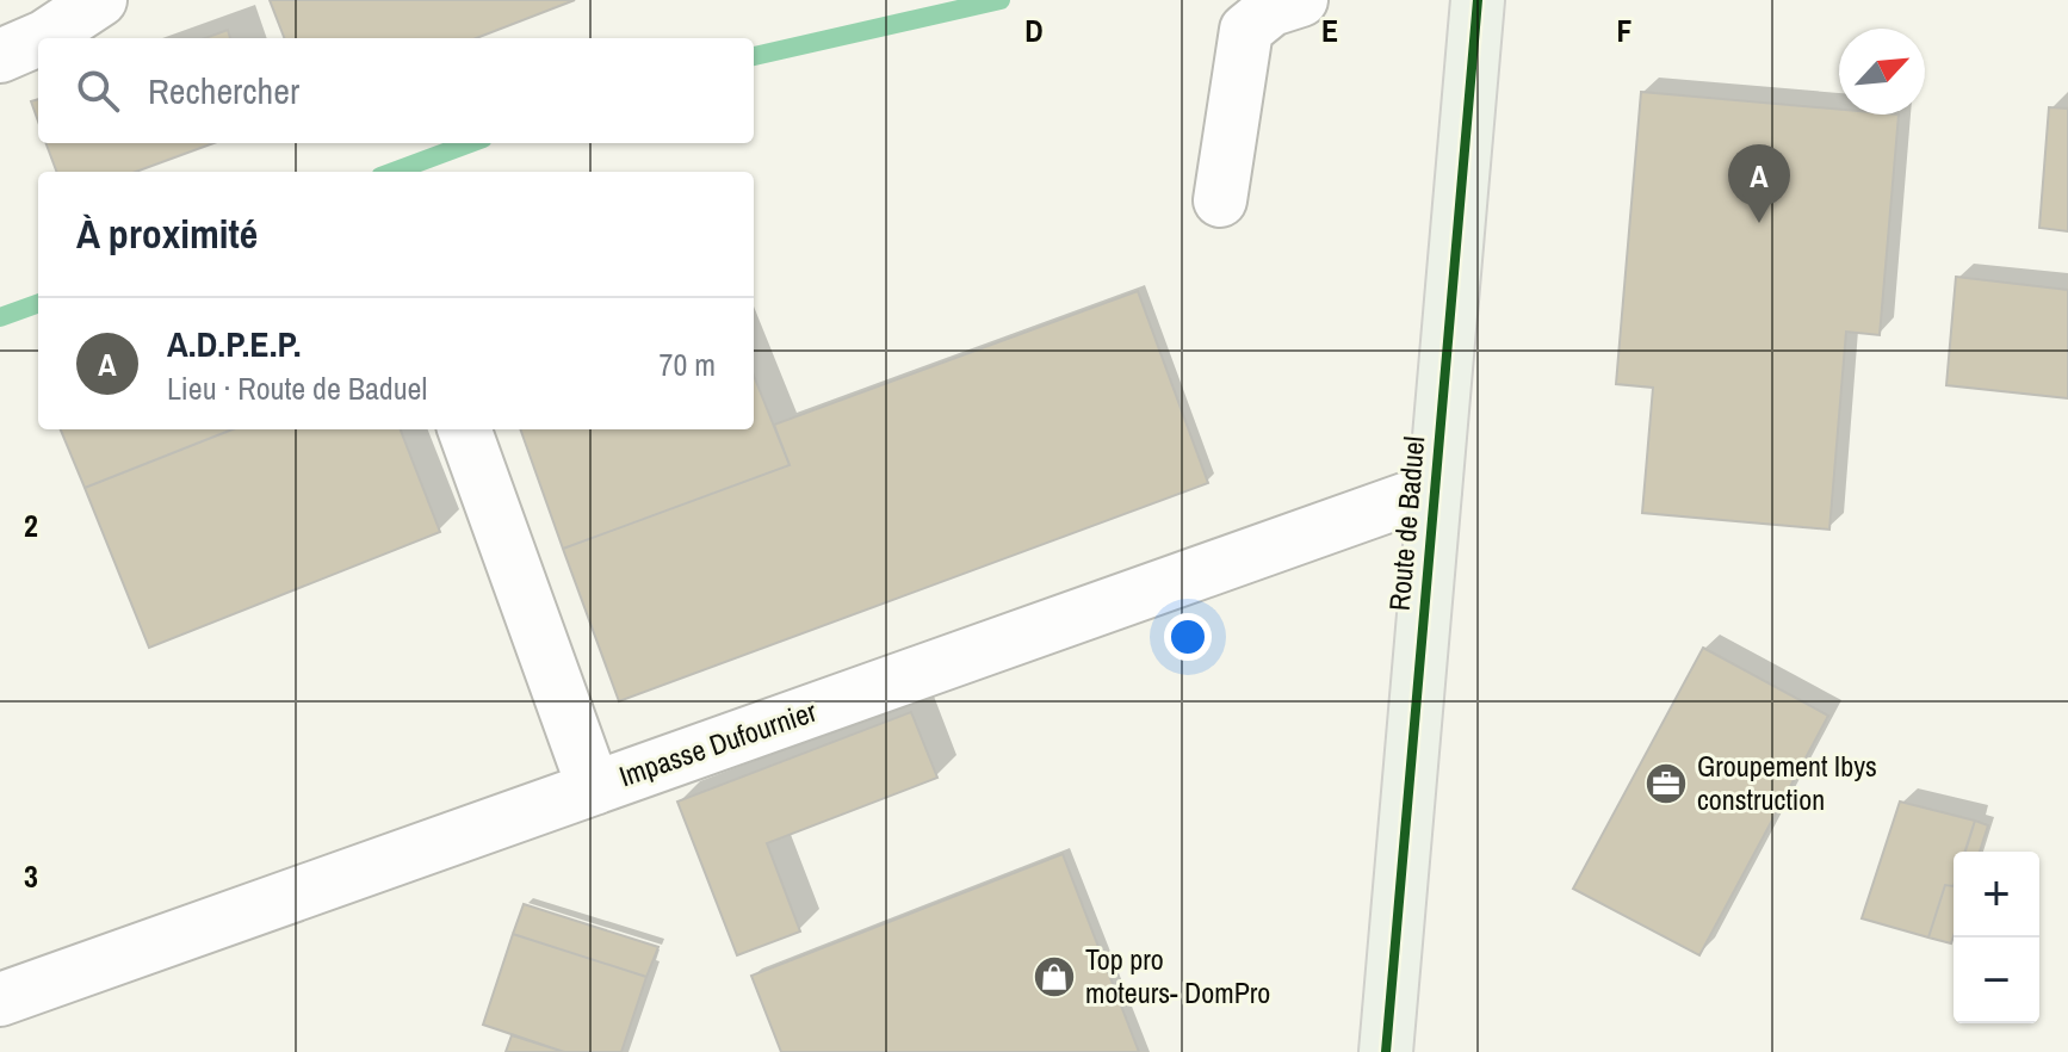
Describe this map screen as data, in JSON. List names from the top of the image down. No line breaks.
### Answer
{"streets":{"main road":["Route de Baduel"],"street":["Impasse Dufournier"]},"crossings":[["Route de Baduel","Impasse Dufournier"]],"places":{"office":["Groupement Ibys construction"],"shop":["Top pro moteurs- DomPro"]},"north":"top right","page":{"search":"Rechercher","pins":"A","heading":"À proximité","list":[{"mark":"A","name":"A.D.P.E.P.","note":"Lieu · Route de Baduel","value":"70 m"}],"map_buttons":["+","−"]},"grid":{"columns":["D","E","F"],"rows":["2","3"]}}
